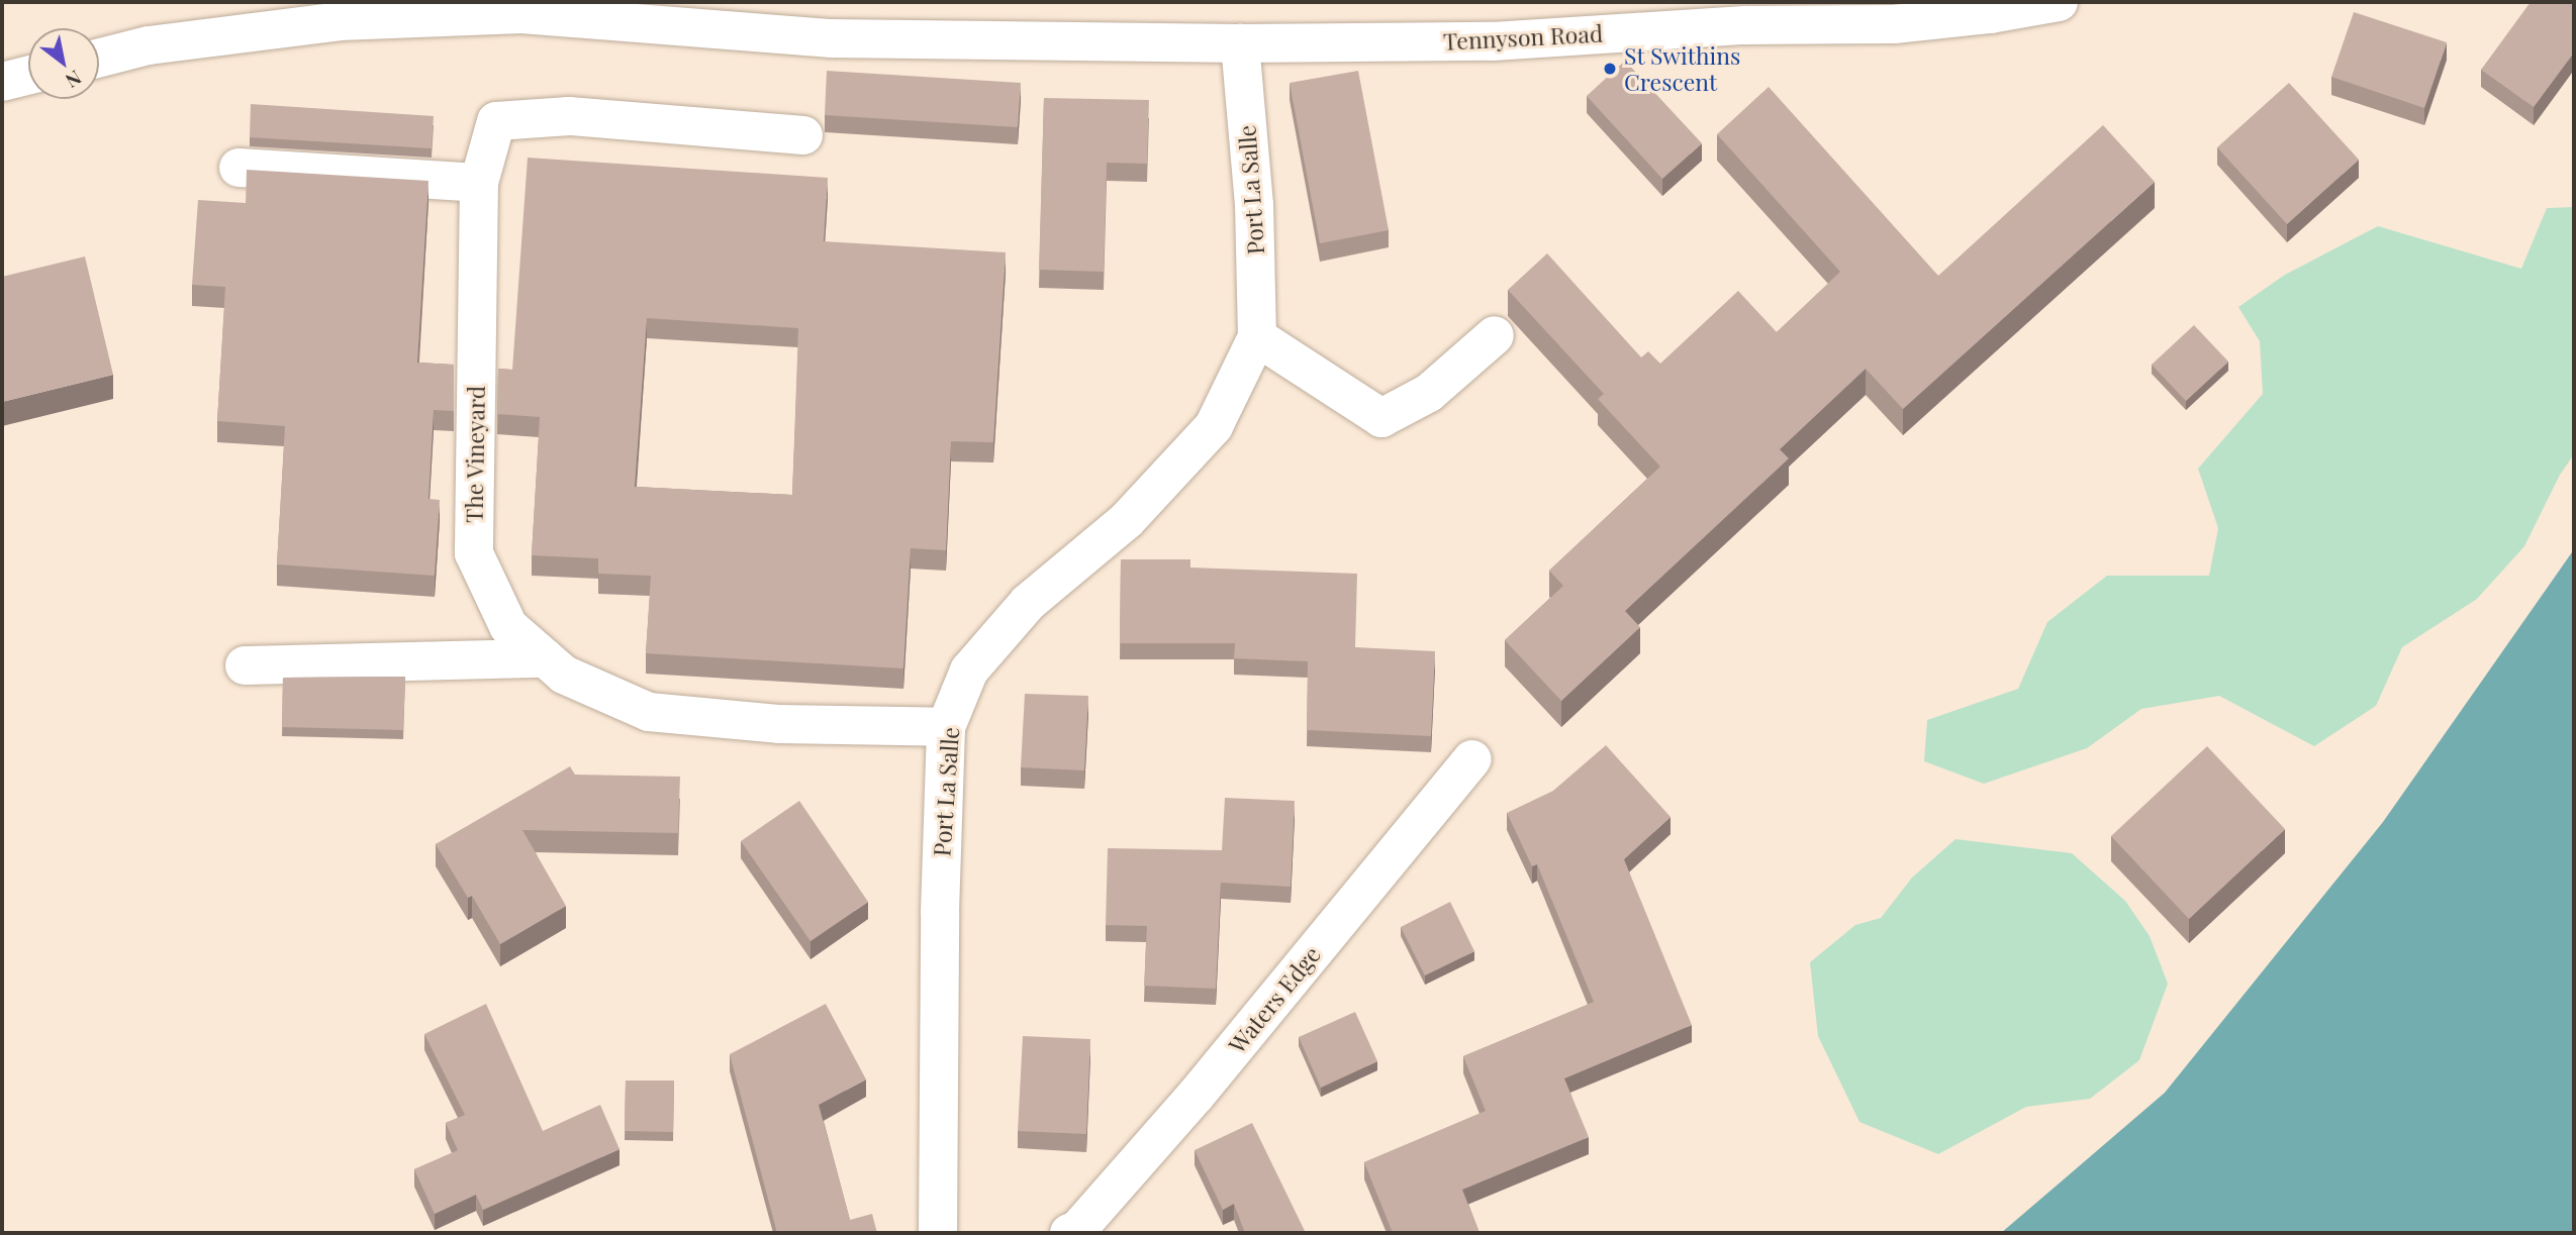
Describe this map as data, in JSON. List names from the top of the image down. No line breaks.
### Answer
{"streets":{"street":["Tennyson Road","Port La Salle","The Vineyard","Waters Edge"]},"crossings":[["Tennyson Road","Port La Salle"],["Port La Salle","The Vineyard"]],"places":["St Swithins Crescent"],"north":"bottom right"}
